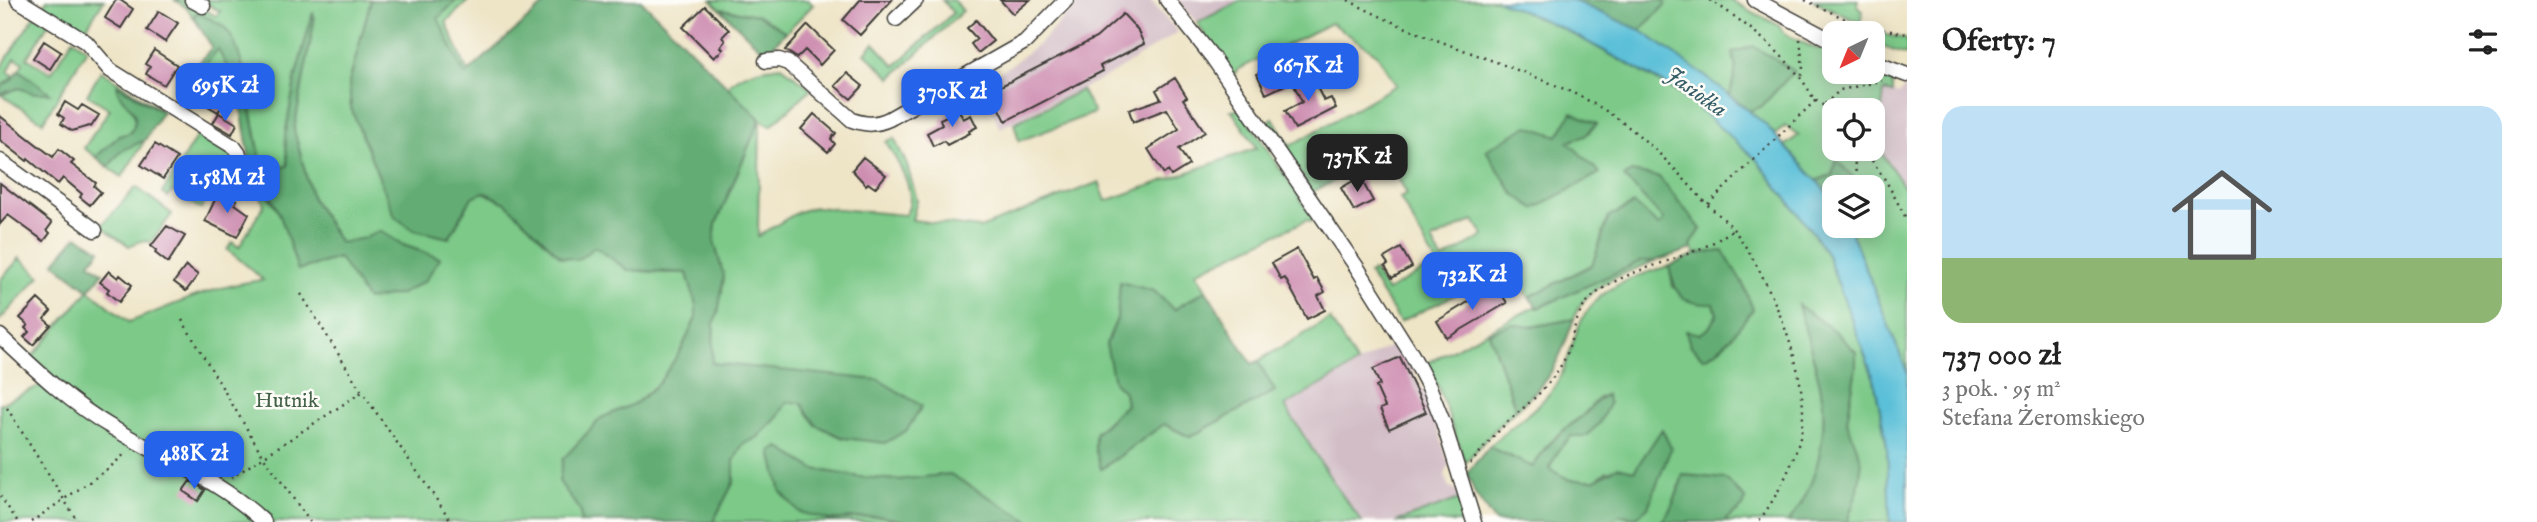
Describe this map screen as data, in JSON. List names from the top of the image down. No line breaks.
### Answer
{"water":["Jasiołka"],"parks":["Hutnik"],"north":"bottom left","page":{"heading":"Oferty: 7","price":["667K zł","695K zł","370K zł","737K zł","1.58M zł","732K zł","488K zł"],"list":[{"name":"737 000 zł","note":"3 pok. · 95 m² · Stefana Żeromskiego"}]}}
